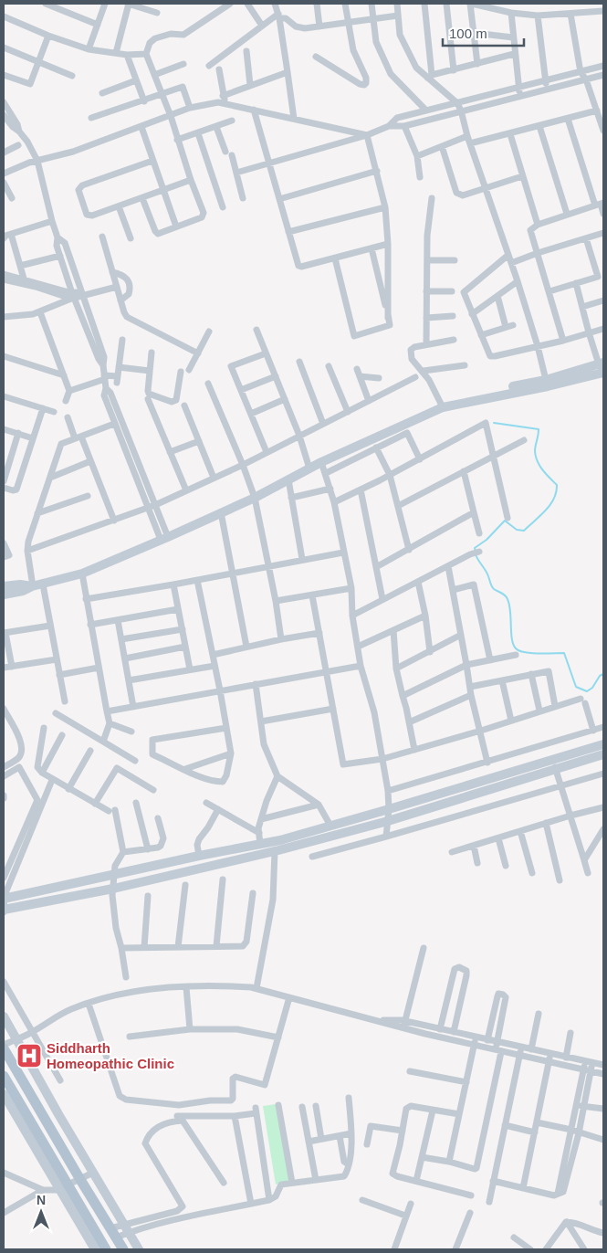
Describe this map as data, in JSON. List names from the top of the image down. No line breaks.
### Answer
{"places":{"hospital":["Siddharth Homeopathic Clinic"]},"scale_bar":"100 m","north":"top"}
